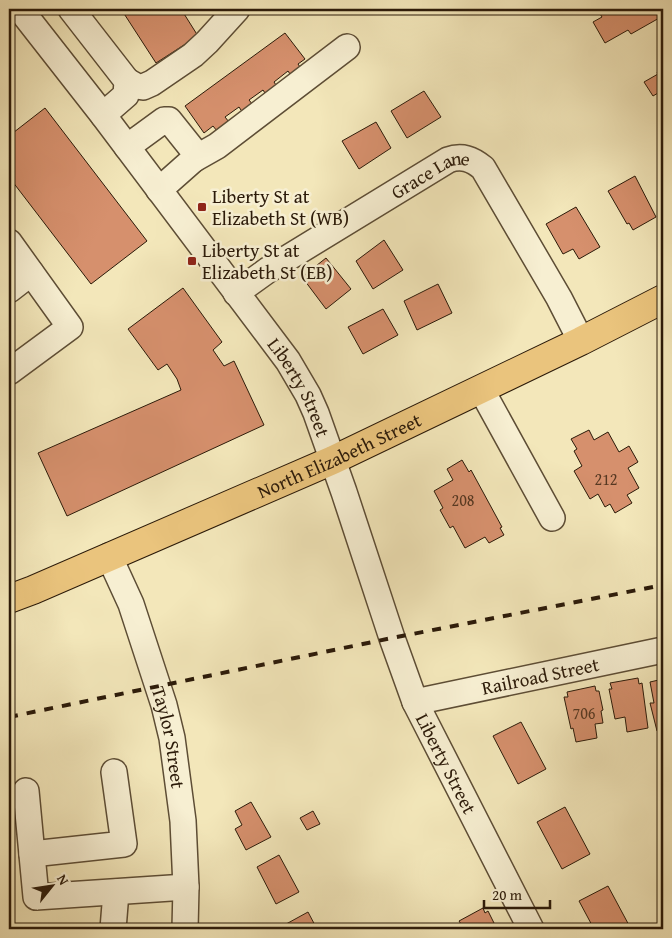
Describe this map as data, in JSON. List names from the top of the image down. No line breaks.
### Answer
{"streets":{"main road":["North Elizabeth Street"],"street":["Grace Lane","Liberty Street","Railroad Street","Taylor Street"]},"crossings":[["Grace Lane","Liberty Street"],["Grace Lane","North Elizabeth Street"],["Liberty Street","North Elizabeth Street"],["Liberty Street","Railroad Street"],["North Elizabeth Street","Taylor Street"]],"places":{"transit":["Liberty St at Elizabeth St (WB)","Liberty St at Elizabeth St (EB)"]},"house_numbers":["212","208","706"],"scale_bar":"20 m","north":"top right"}
